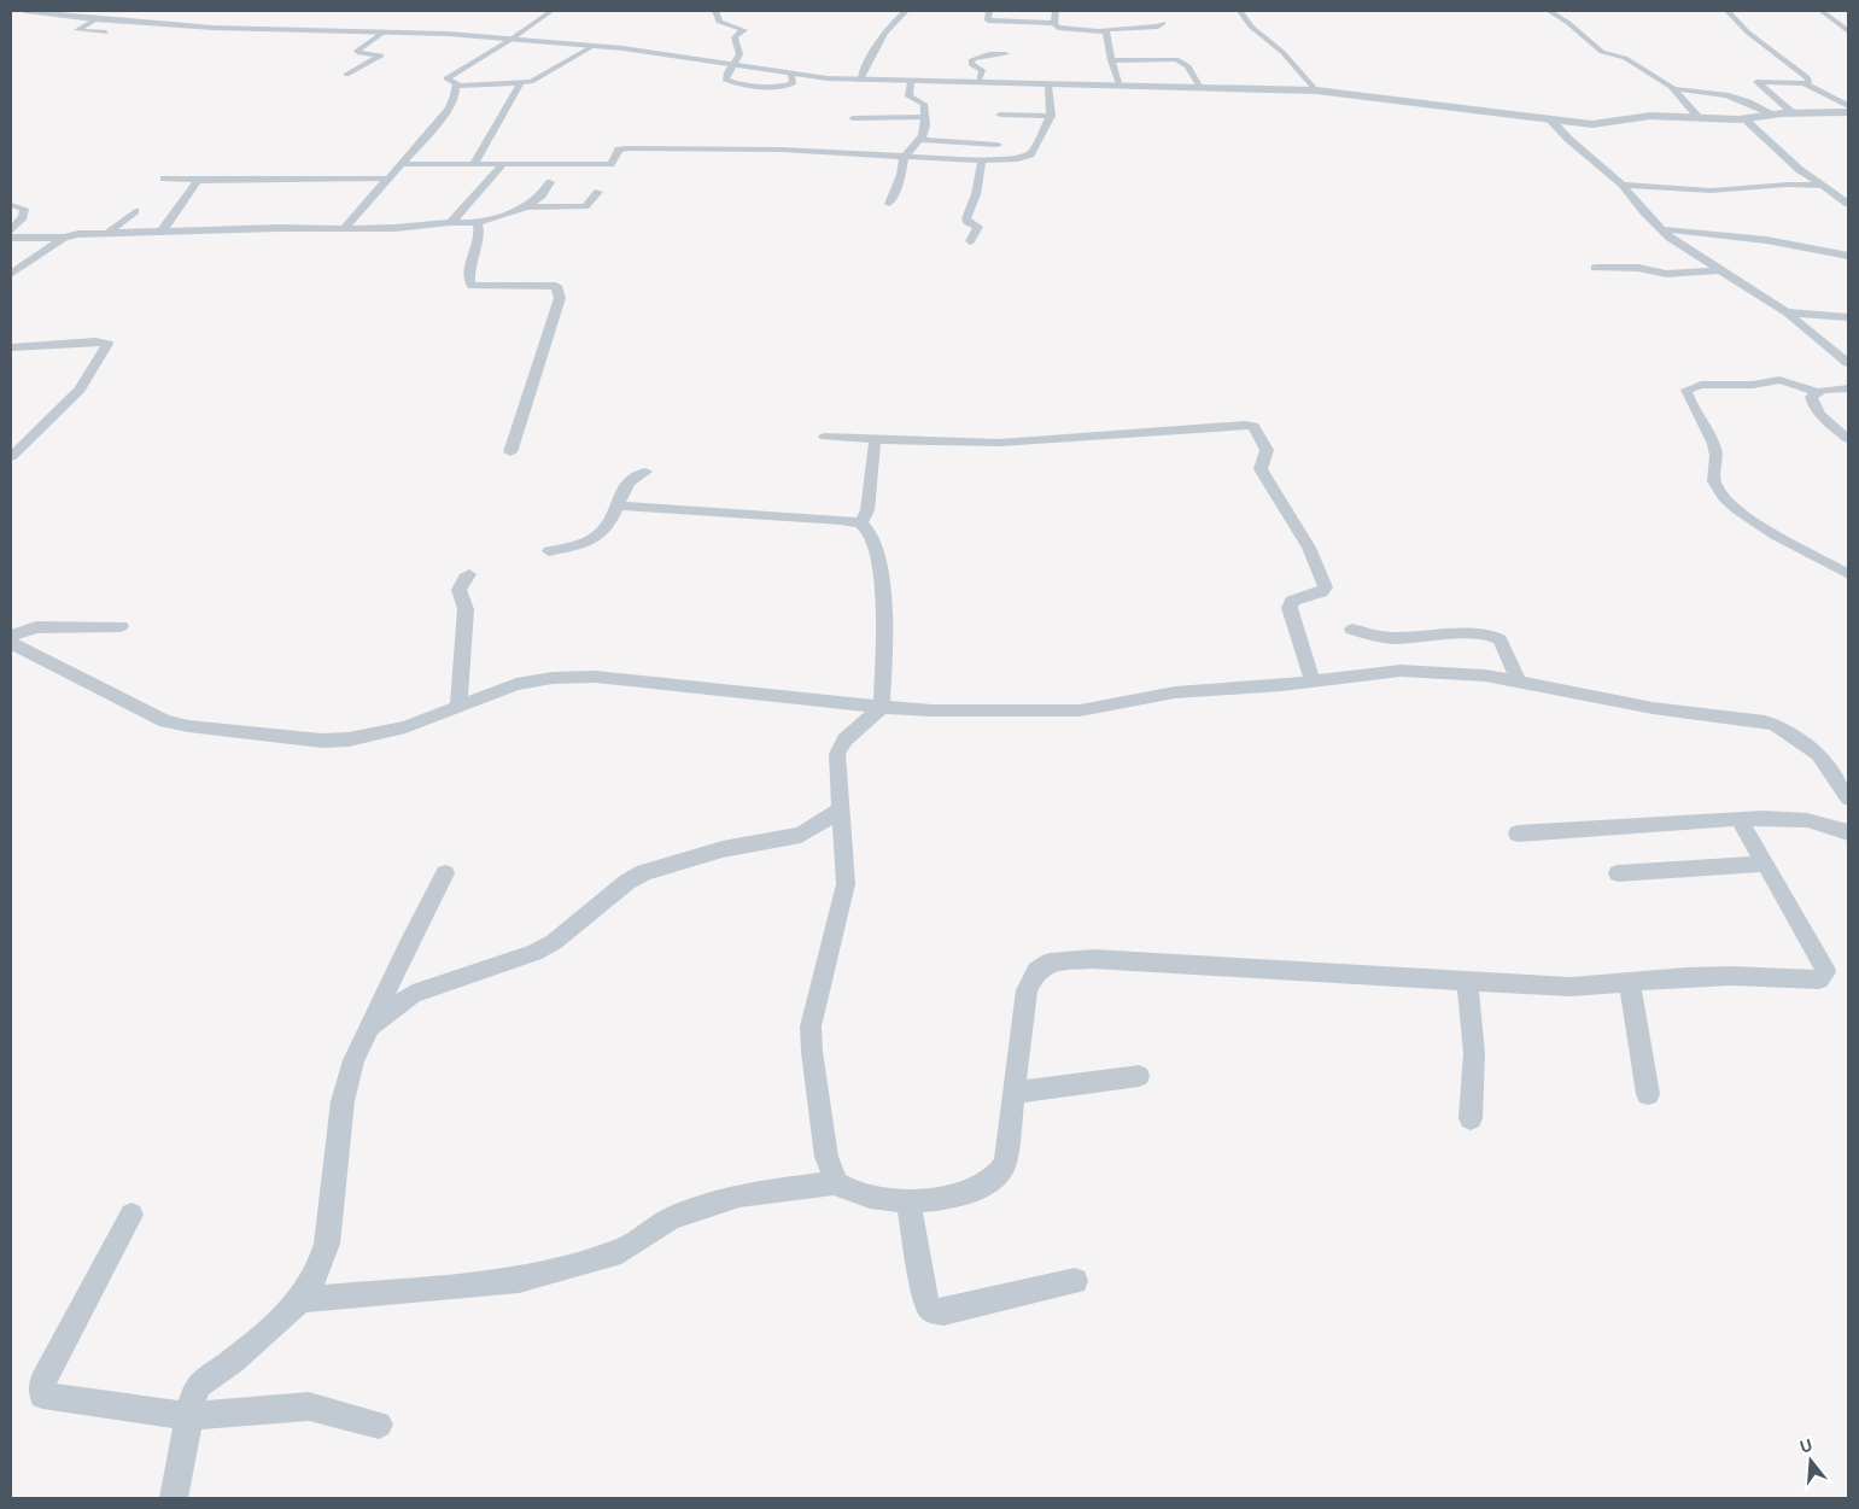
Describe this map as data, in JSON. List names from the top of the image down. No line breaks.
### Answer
{"north":"top"}
